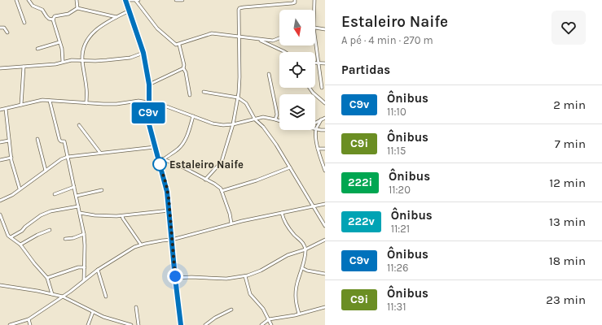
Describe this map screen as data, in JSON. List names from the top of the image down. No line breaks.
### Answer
{"places":["Estaleiro Naife"],"lines":["bus line C9v"],"north":"bottom","page":{"on_map":"C9v","heading":[["Estaleiro Naife","A pé · 4 min · 270 m"],"Partidas"],"list":[{"mark":"C9v","name":"Ônibus","note":"11:10","value":"2 min"},{"mark":"C9i","name":"Ônibus","note":"11:15","value":"7 min"},{"mark":"222i","name":"Ônibus","note":"11:20","value":"12 min"},{"mark":"222v","name":"Ônibus","note":"11:21","value":"13 min"},{"mark":"C9v","name":"Ônibus","note":"11:26","value":"18 min"},{"mark":"C9i","name":"Ônibus","note":"11:31","value":"23 min"}]}}
